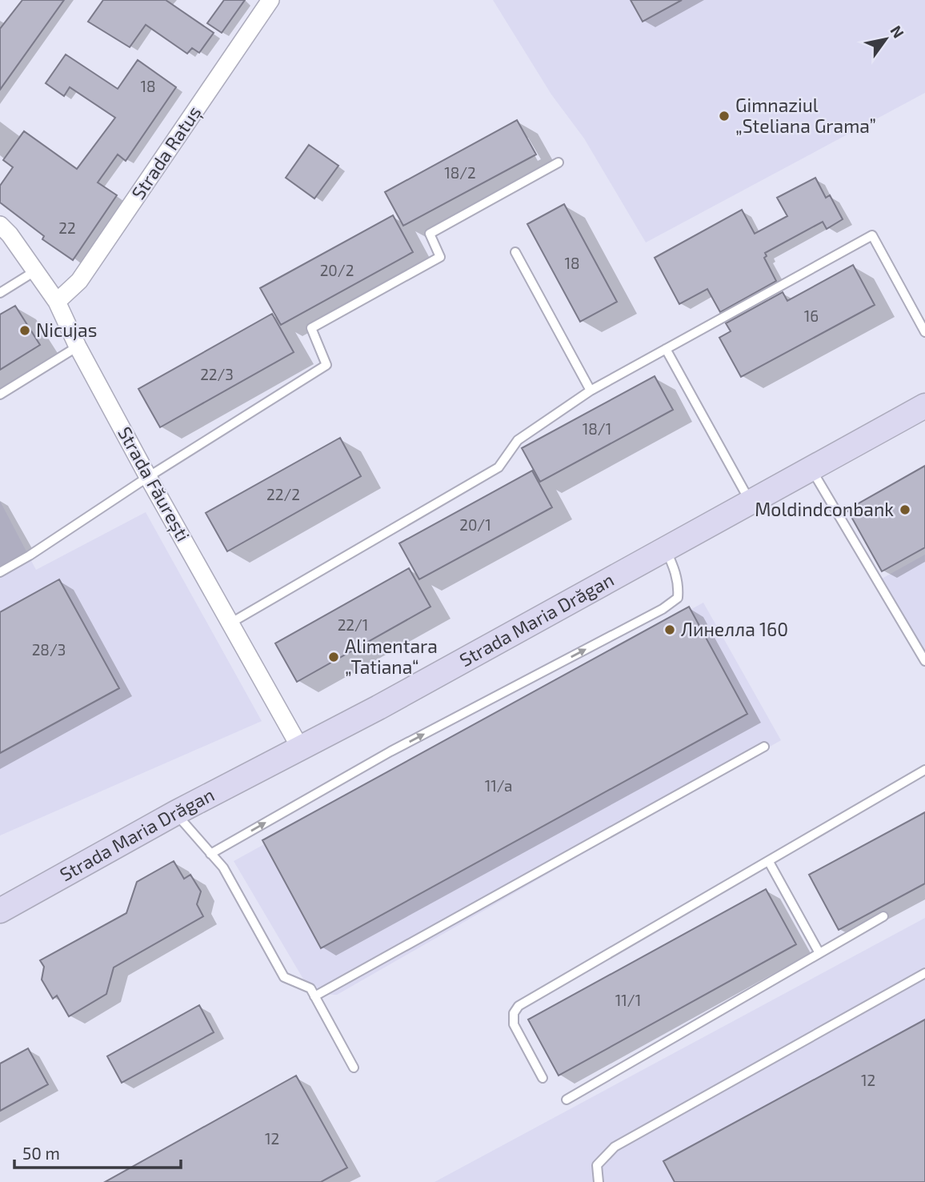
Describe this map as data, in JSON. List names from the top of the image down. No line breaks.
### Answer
{"streets":{"main road":["Strada Maria Drăgan"],"street":["Strada Ratuș","Strada Făurești"]},"crossings":[["Strada Ratuș","Strada Făurești"],["Strada Făurești","Strada Maria Drăgan"]],"places":["Gimnaziul „Steliana Grama”","Nicujas","Moldindconbank","Линелла 160","Alimentara „Tatiana“"],"house_numbers":["18","18/2","22","18","20/2","16","22/3","18/1","22/2","20/1","22/1","28/3","11/a","11/1","12","12"],"scale_bar":"50 m","north":"top right"}
